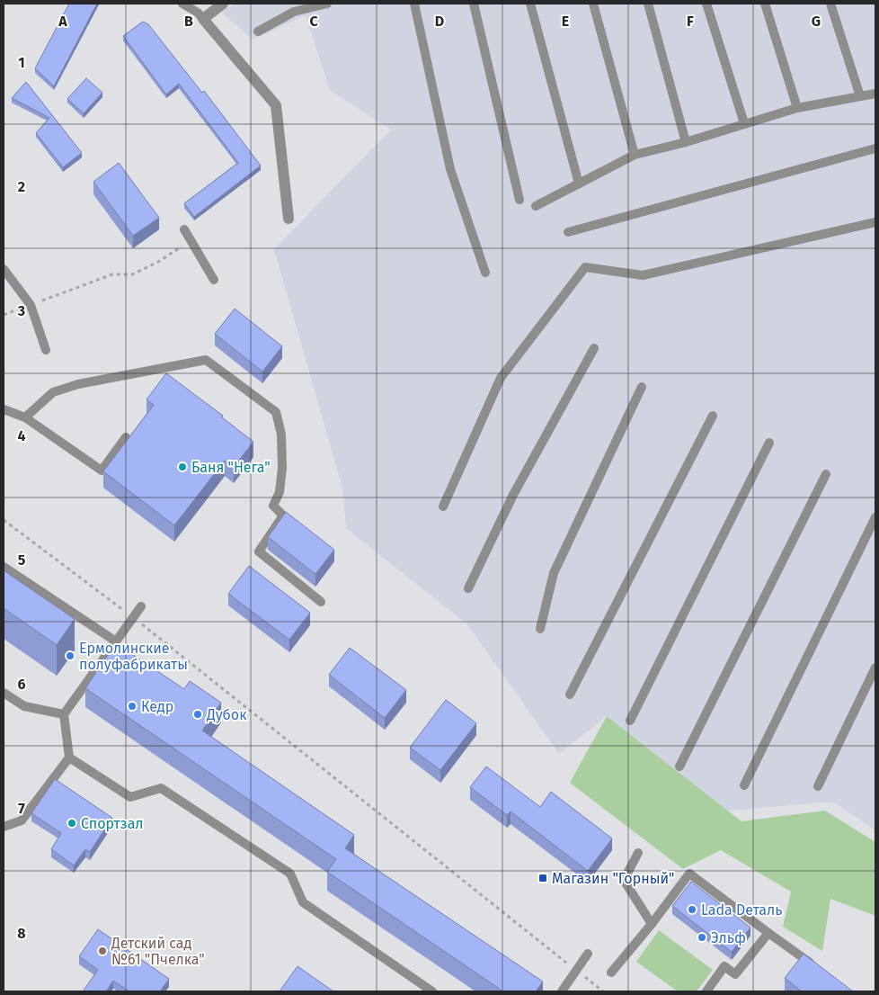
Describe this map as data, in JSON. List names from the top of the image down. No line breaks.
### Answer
{"places":{"other":["Баня \"Нега\"","Ермолинские полуфабрикаты","Кедр","Дубок","Спортзал","Lada Dеталь","Эльф","Детский сад №61 \"Пчелка\""],"transit":["Магазин \"Горный\""]},"grid":{"columns":["A","B","C","D","E","F","G"],"rows":["1","2","3","4","5","6","7","8"]}}
